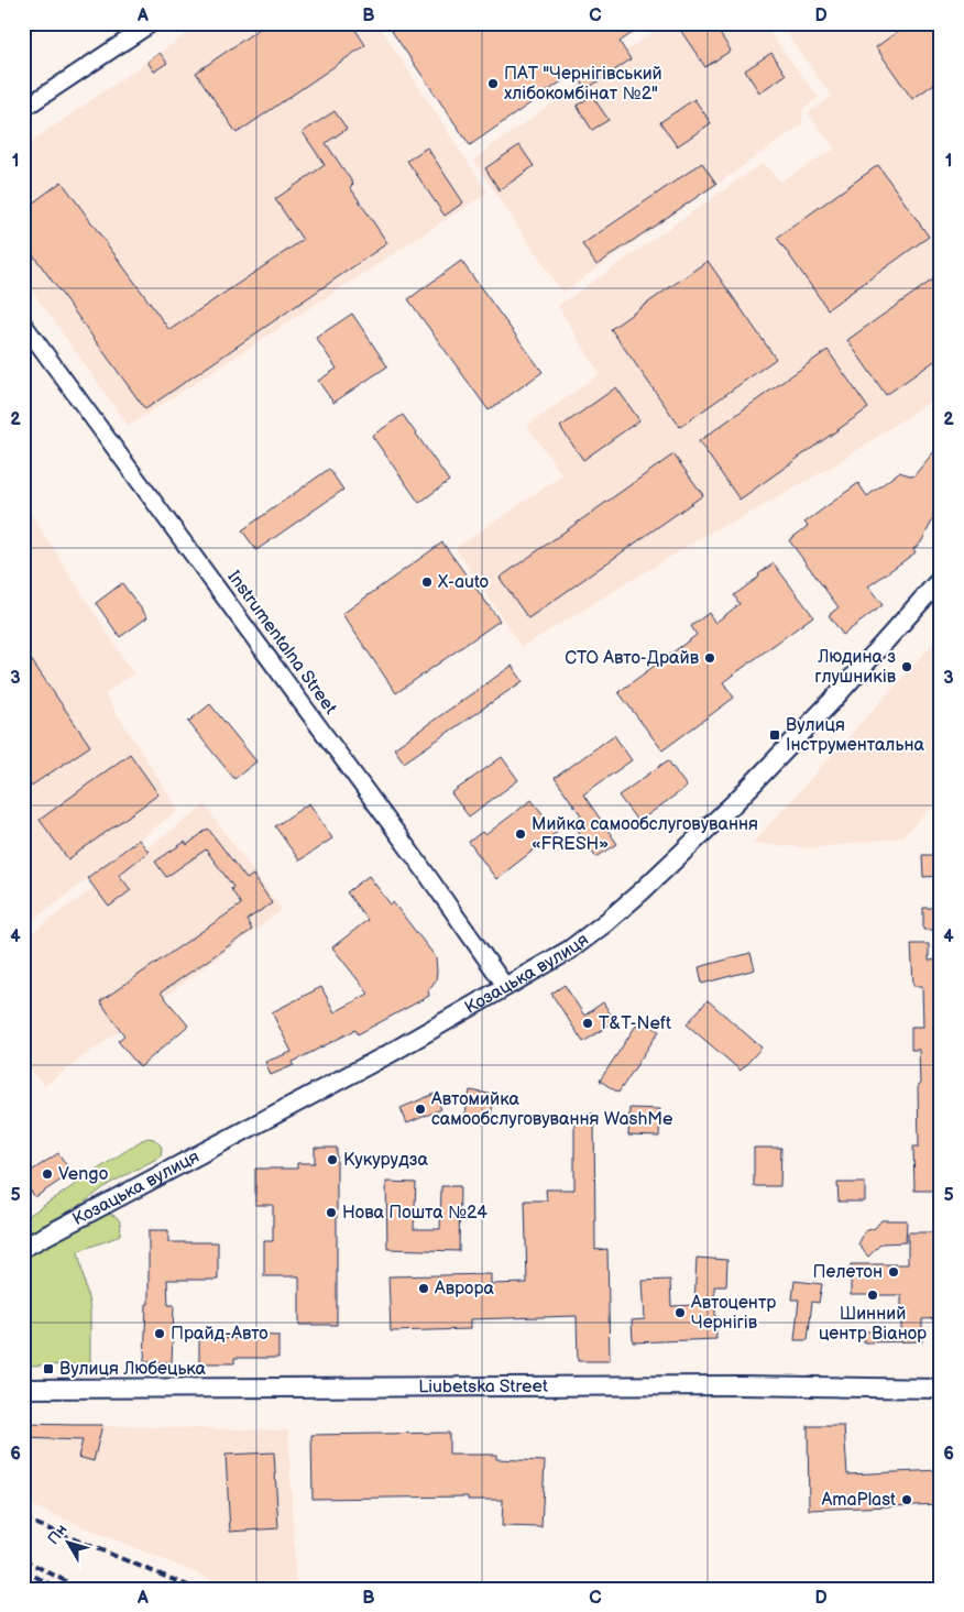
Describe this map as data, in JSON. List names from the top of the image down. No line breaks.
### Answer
{"streets":{"main road":["Козацька вулиця","Liubetska Street"],"street":["Instrumentalna Street"]},"crossings":[["Instrumentalna Street","Козацька вулиця"]],"places":{"other":["ПАТ \"Чернігівський хлібокомбінат №2\"","X-auto","СТО Авто-Драйв","Людина з глушників","Мийка самообслуговування «FRESH»","T&T-Neft","Автомийка самообслуговування WashMe","Кукурудза","Vengo","Нова Пошта №24","Пелетон","Аврора","Шинний центр Віанор","Автоцентр Чернігів","Прайд-Авто","AmaPlast"],"transit":["Вулиця Інструментальна","Вулиця Любецька"]},"north":"top left","grid":{"columns":["A","B","C","D"],"rows":["1","2","3","4","5","6"]}}
